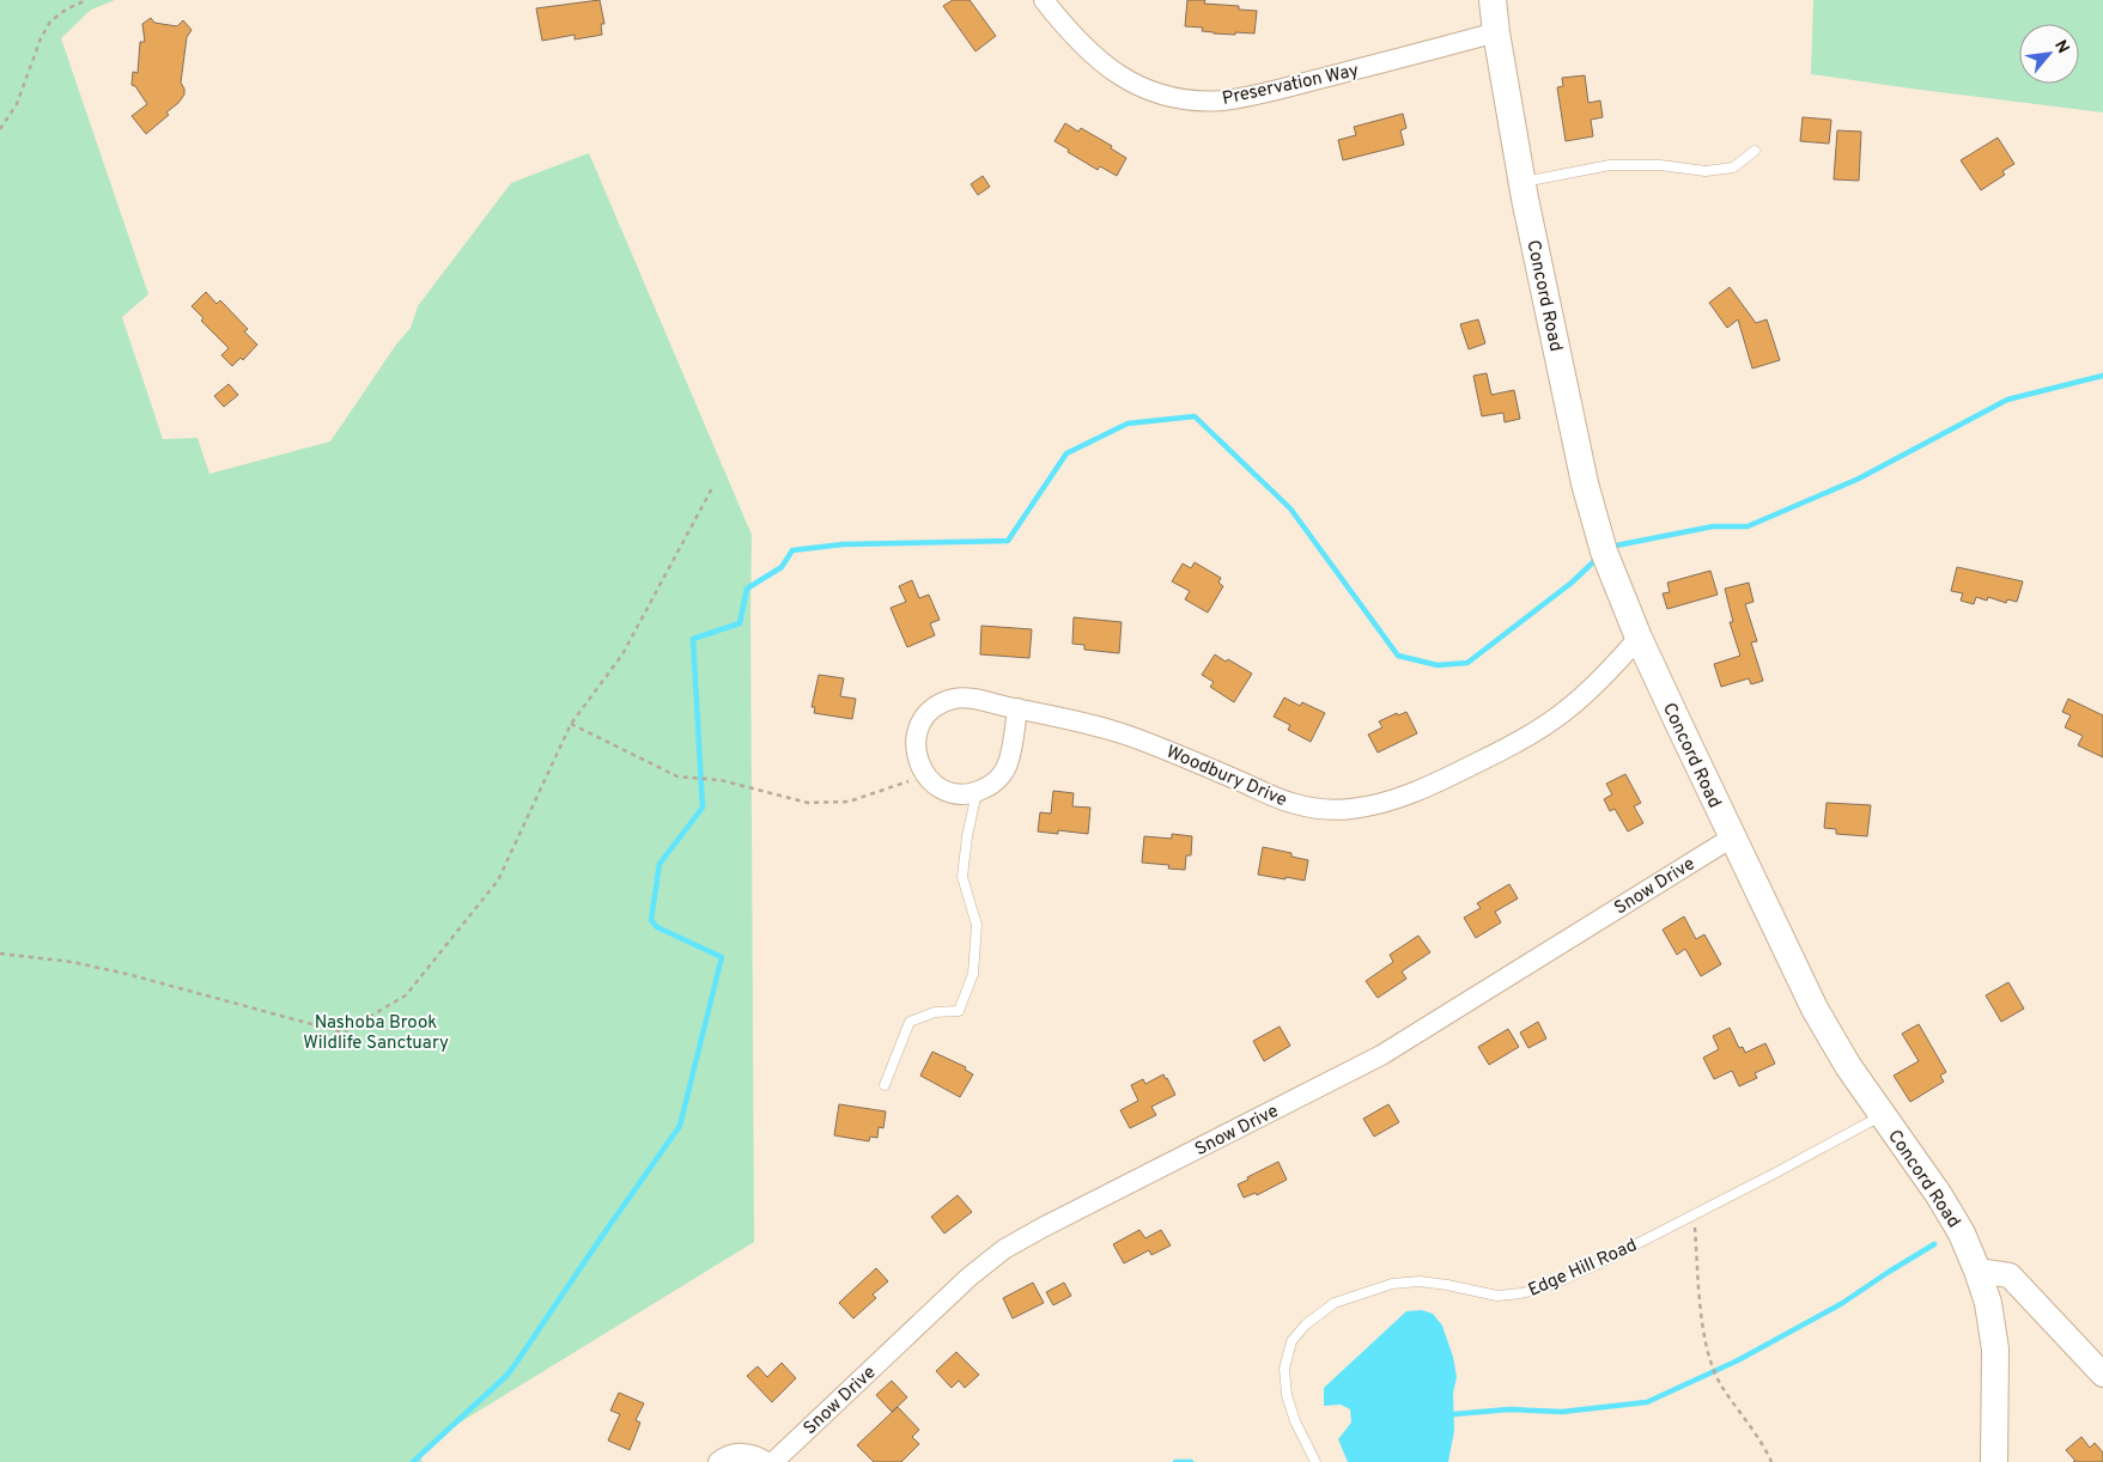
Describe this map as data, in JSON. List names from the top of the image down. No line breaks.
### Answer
{"streets":{"main road":["Concord Road"],"street":["Preservation Way","Woodbury Drive","Snow Drive"],"lane":["Edge Hill Road"]},"crossings":[["Preservation Way","Concord Road"],["Concord Road","Woodbury Drive"],["Concord Road","Snow Drive"],["Concord Road","Edge Hill Road"]],"parks":["Nashoba Brook Wildlife Sanctuary"],"north":"top right"}
